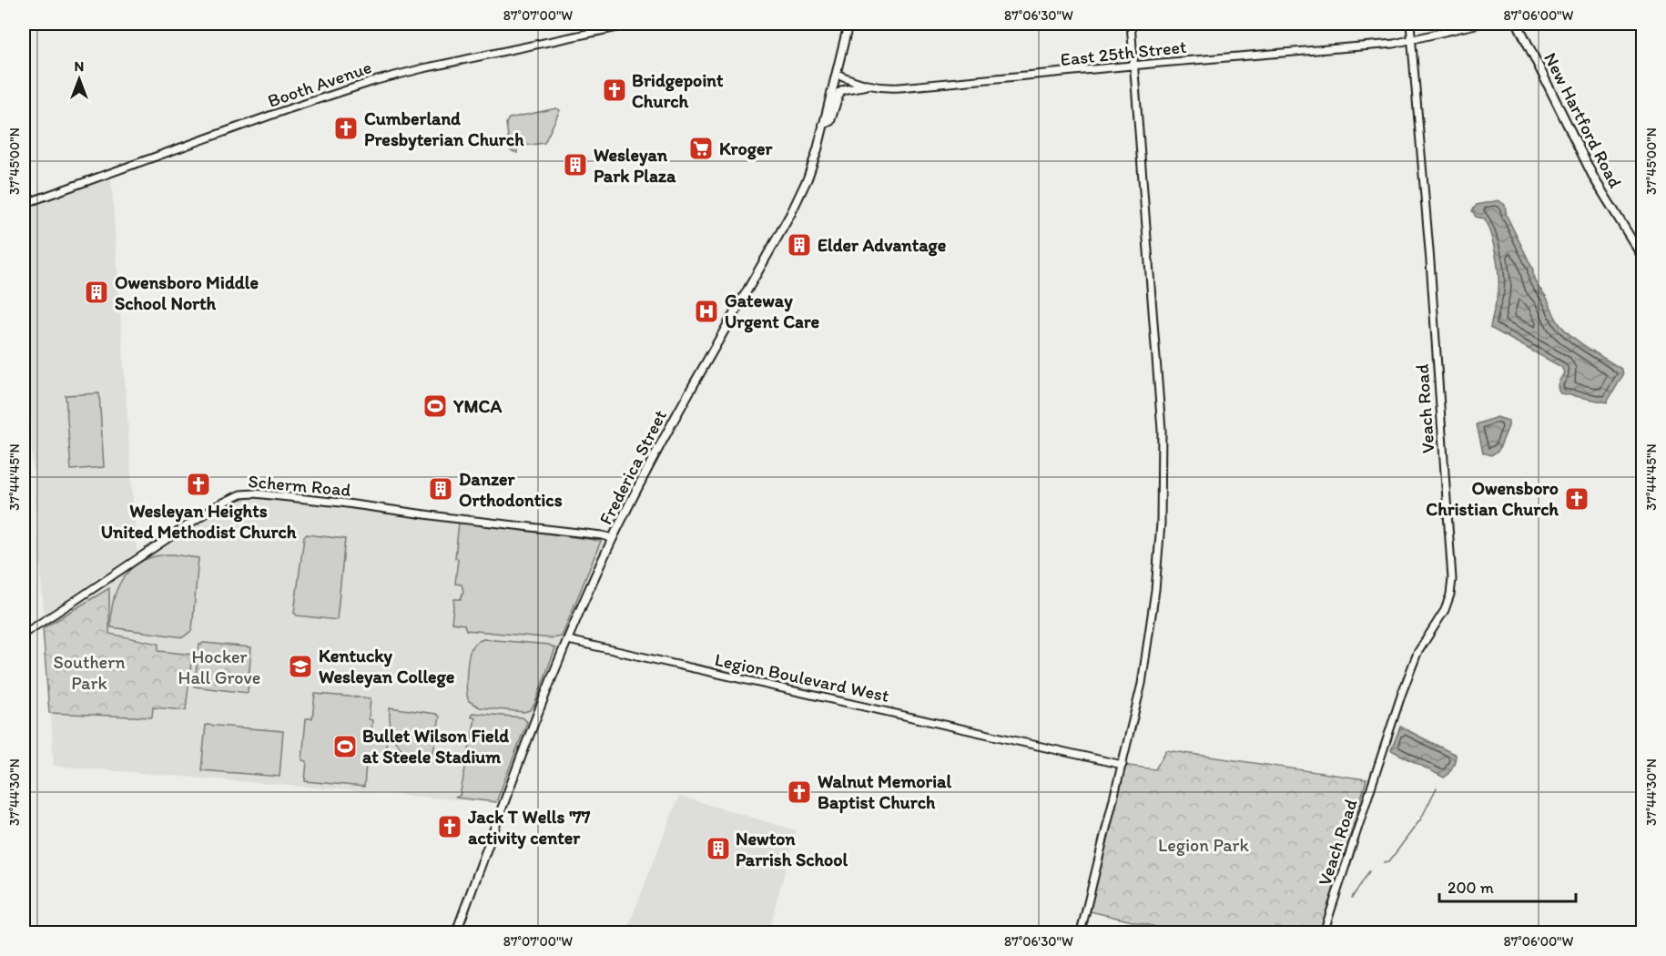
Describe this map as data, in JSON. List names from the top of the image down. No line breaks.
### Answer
{"streets":{"main road":["New Hartford Road","Frederica Street"],"street":["East 25th Street","Booth Avenue","Veach Road","Scherm Road","Legion Boulevard West"]},"crossings":[["East 25th Street","Veach Road"],["East 25th Street","Frederica Street"],["Frederica Street","Scherm Road"],["Frederica Street","Legion Boulevard West"]],"parks":["Hocker Hall Grove","Southern Park","Legion Park"],"places":{"church":["Bridgepoint Church","Cumberland Presbyterian Church","Wesleyan Heights United Methodist Church","Owensboro Christian Church","Walnut Memorial Baptist Church","Jack T Wells '77 activity center"],"supermarket":["Kroger"],"building":["Wesleyan Park Plaza","Elder Advantage","Owensboro Middle School North","Danzer Orthodontics","Newton Parrish School"],"hospital":["Gateway Urgent Care"],"sports":["YMCA","Bullet Wilson Field at Steele Stadium"],"school or university":["Kentucky Wesleyan College"]},"scale_bar":"200 m","north":"top","coordinates":["87°07'00\"W","87°06'30\"W","87°06'00\"W","37°45'00\"N","37°44'45\"N","37°44'30\"N"]}
